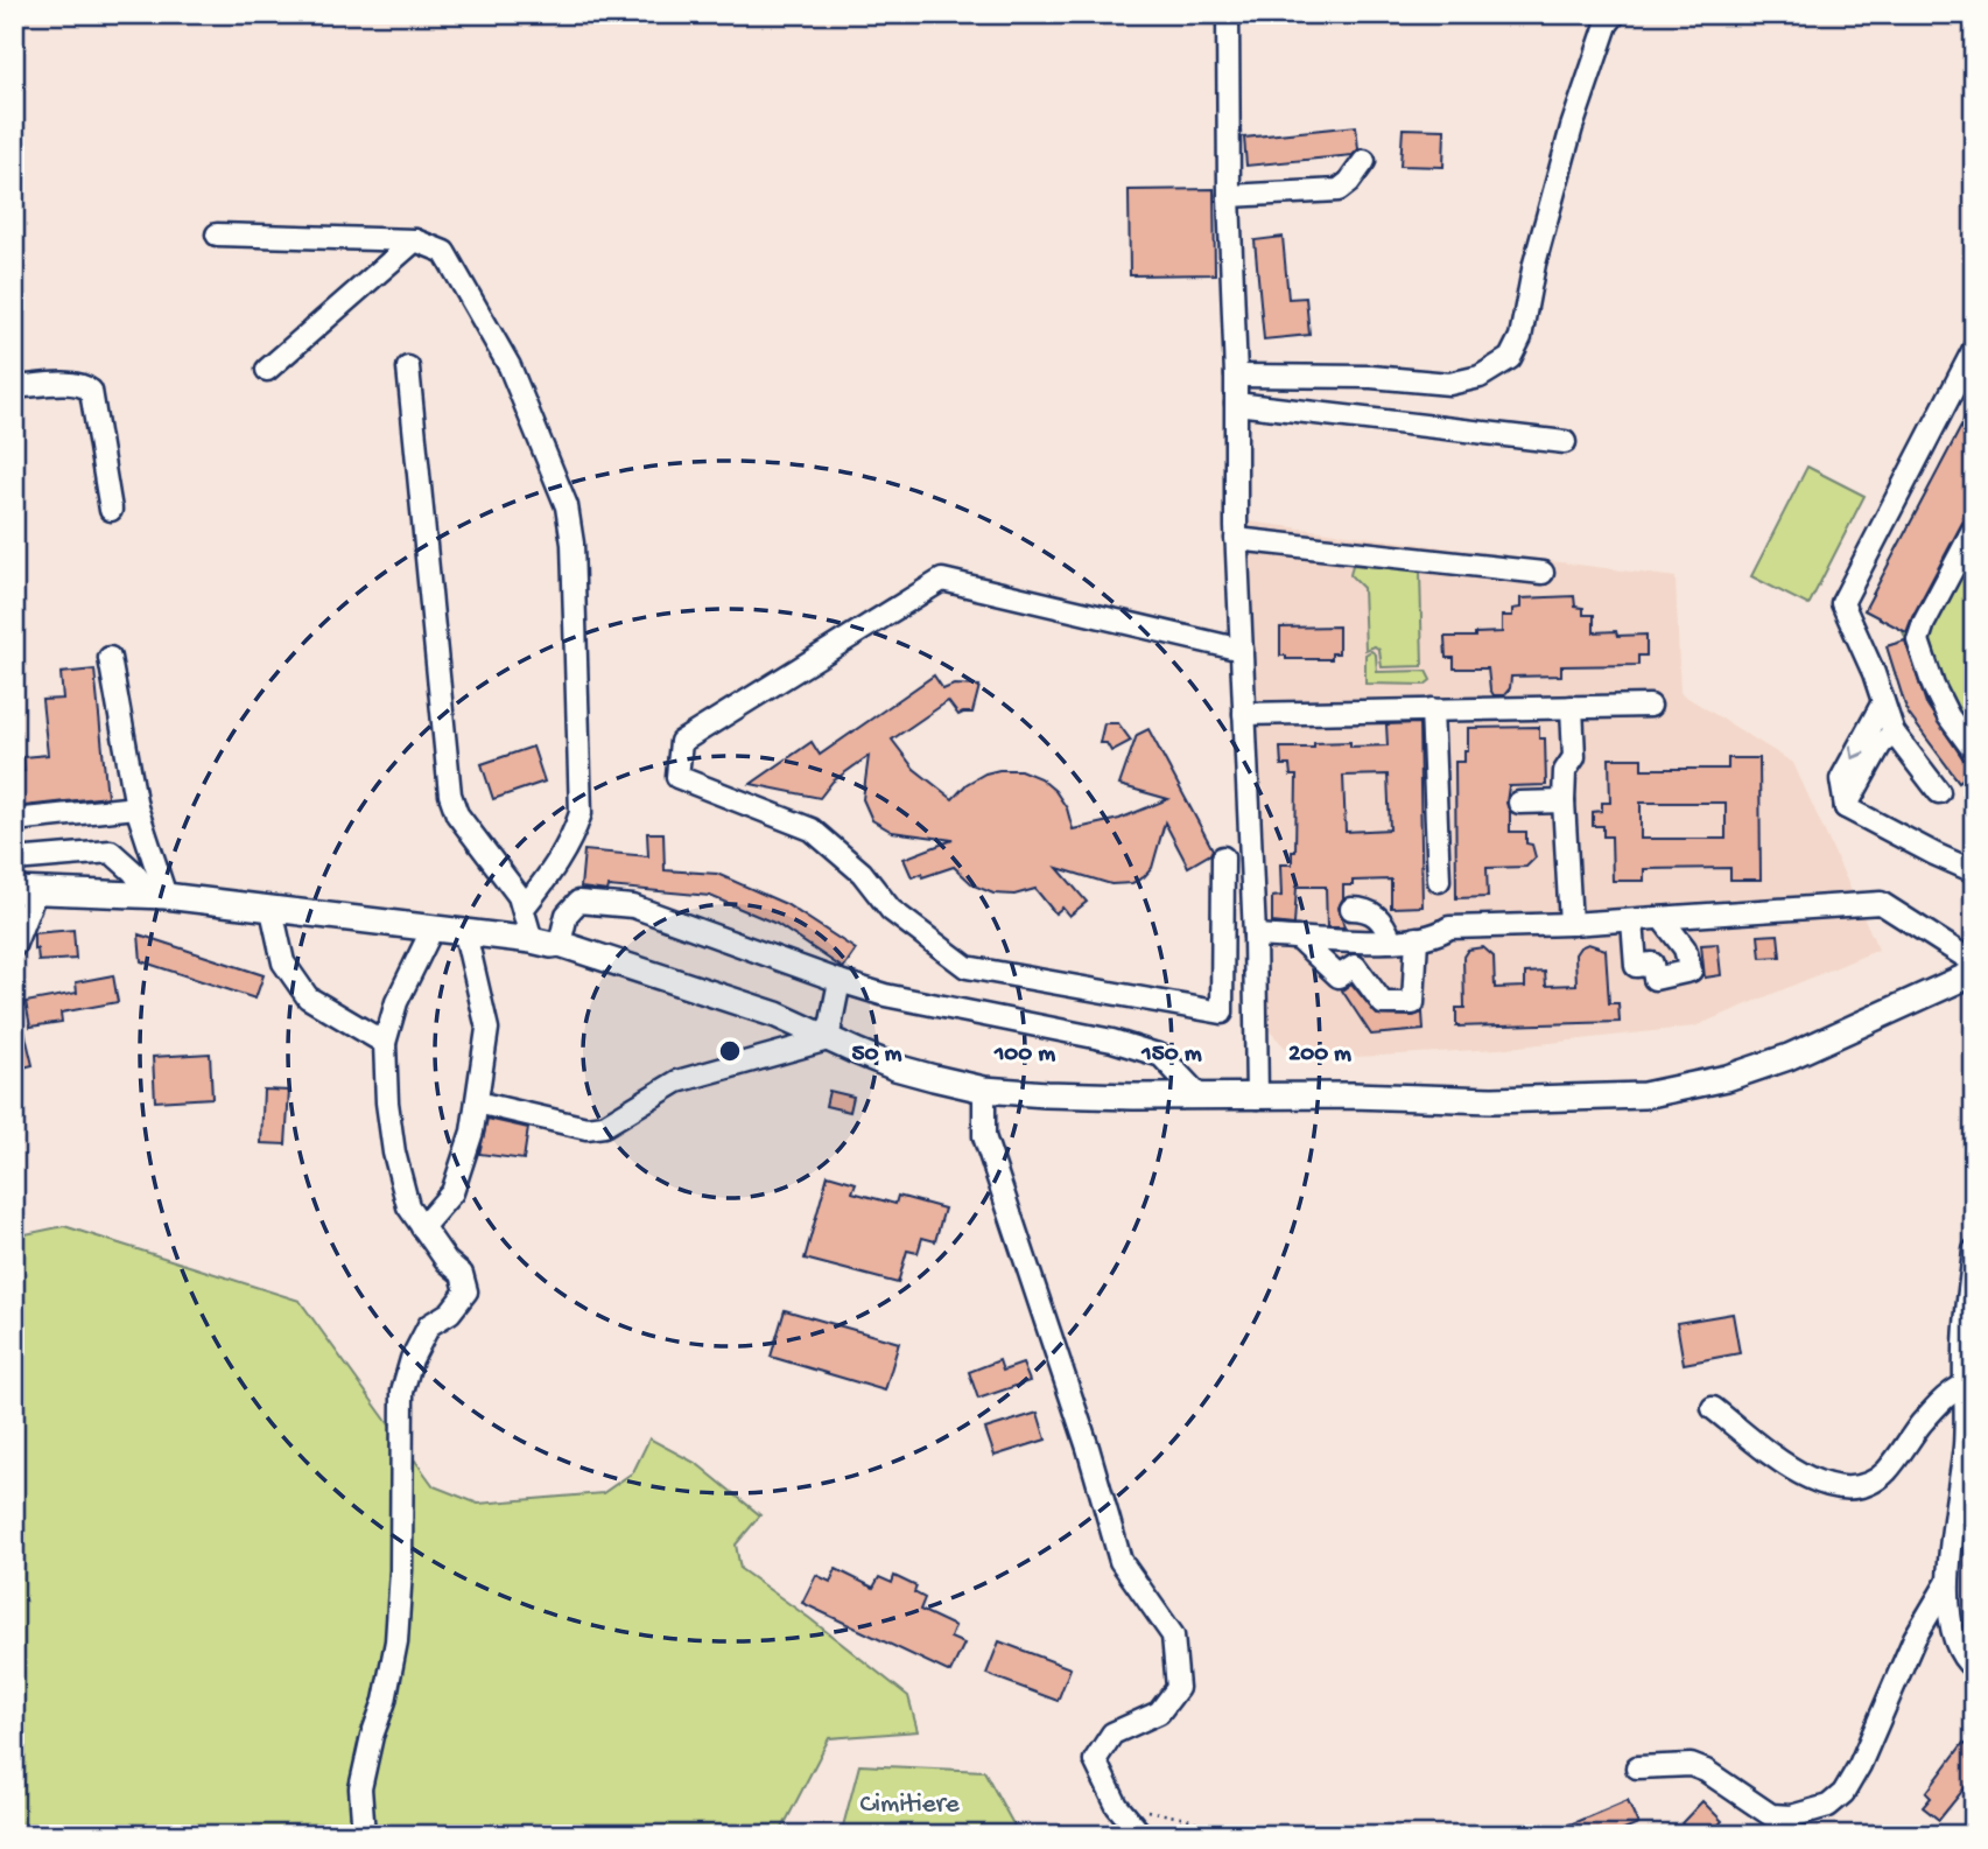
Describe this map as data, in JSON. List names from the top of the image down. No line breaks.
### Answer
{"parks":["Cimitiere"],"rings":["50 m","100 m","150 m","200 m"]}
